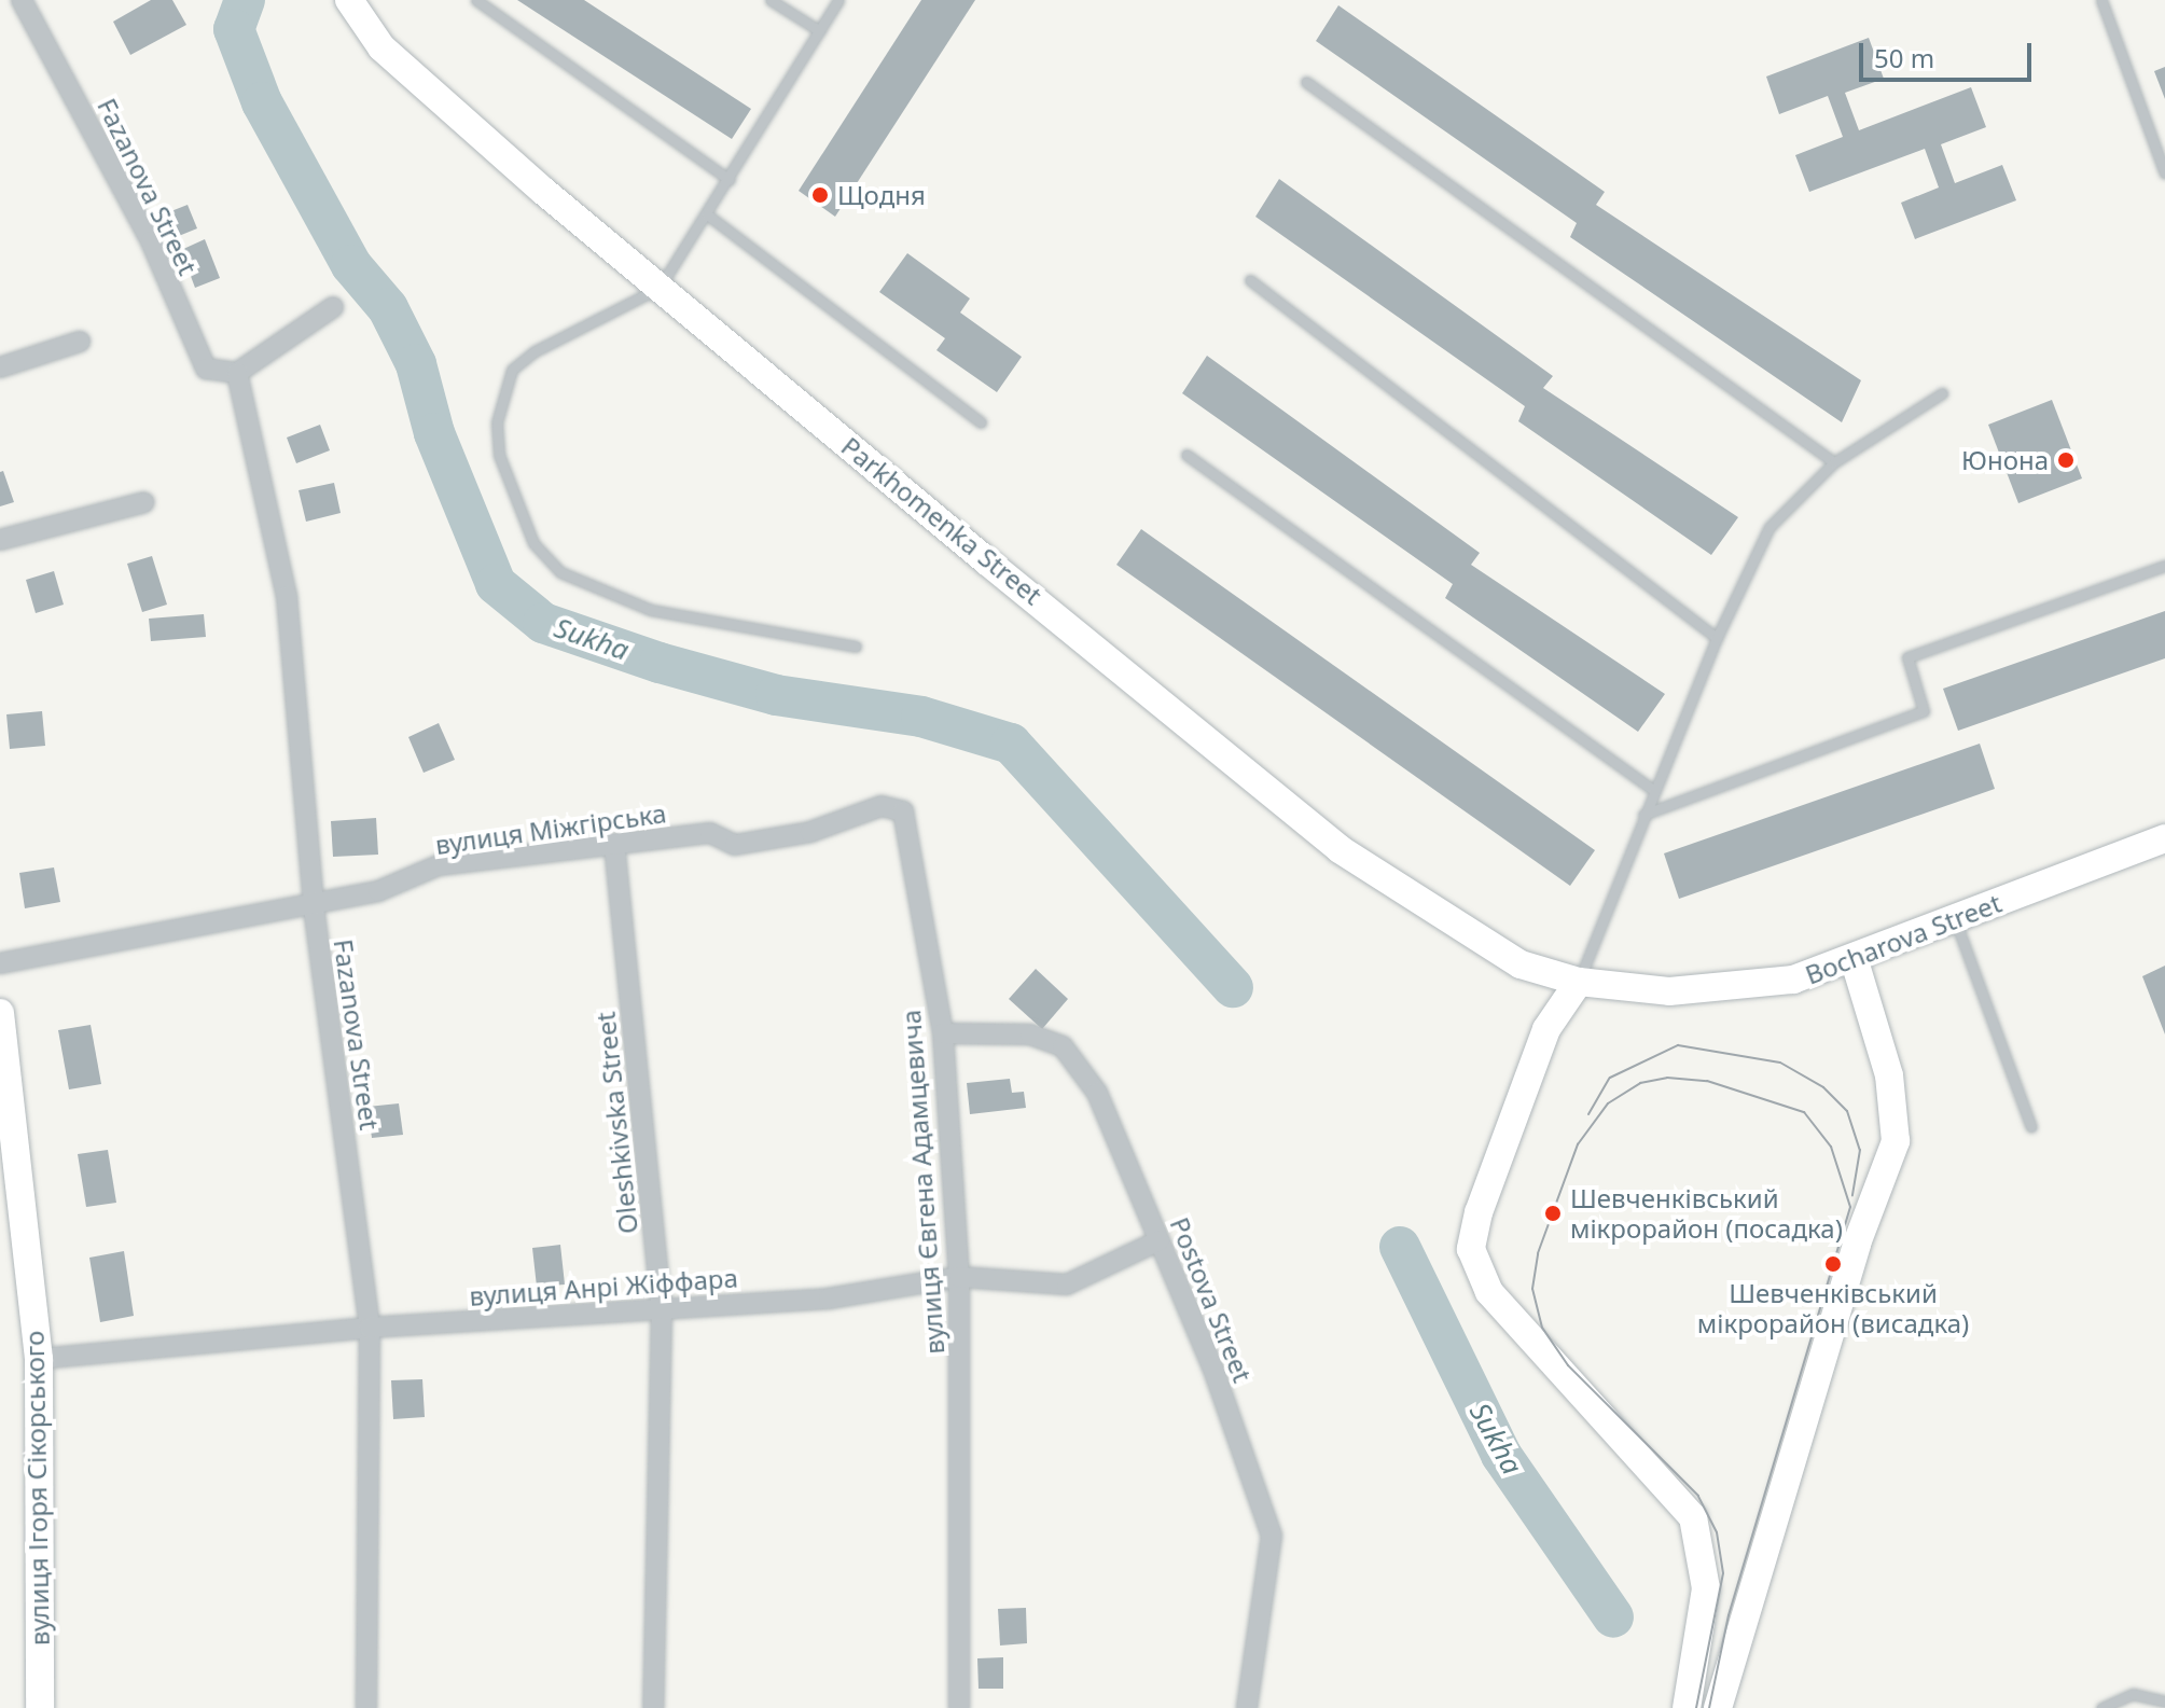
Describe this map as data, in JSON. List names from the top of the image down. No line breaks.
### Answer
{"streets":{"street":["Fazanova Street","Parkhomenka Street","вулиця Міжгірська","Bocharova Street","Oleshkivska Street","вулиця Євгена Адамцевича","вулиця Анрі Жіффара","Postova Street","вулиця Ігоря Сікорського"]},"crossings":[["Fazanova Street","вулиця Міжгірська"],["Fazanova Street","вулиця Анрі Жіффара"],["Parkhomenka Street","Bocharova Street"],["вулиця Міжгірська","Oleshkivska Street"],["вулиця Міжгірська","вулиця Євгена Адамцевича"],["Oleshkivska Street","вулиця Анрі Жіффара"],["вулиця Євгена Адамцевича","вулиця Анрі Жіффара"],["вулиця Євгена Адамцевича","Postova Street"],["вулиця Анрі Жіффара","Postova Street"],["вулиця Анрі Жіффара","вулиця Ігоря Сікорського"]],"water":["Sukha"],"places":["Щодня","Юнона","Шевченківський мікрорайон (посадка)","Шевченківський мікрорайон (висадка)"],"scale_bar":"50 m"}
